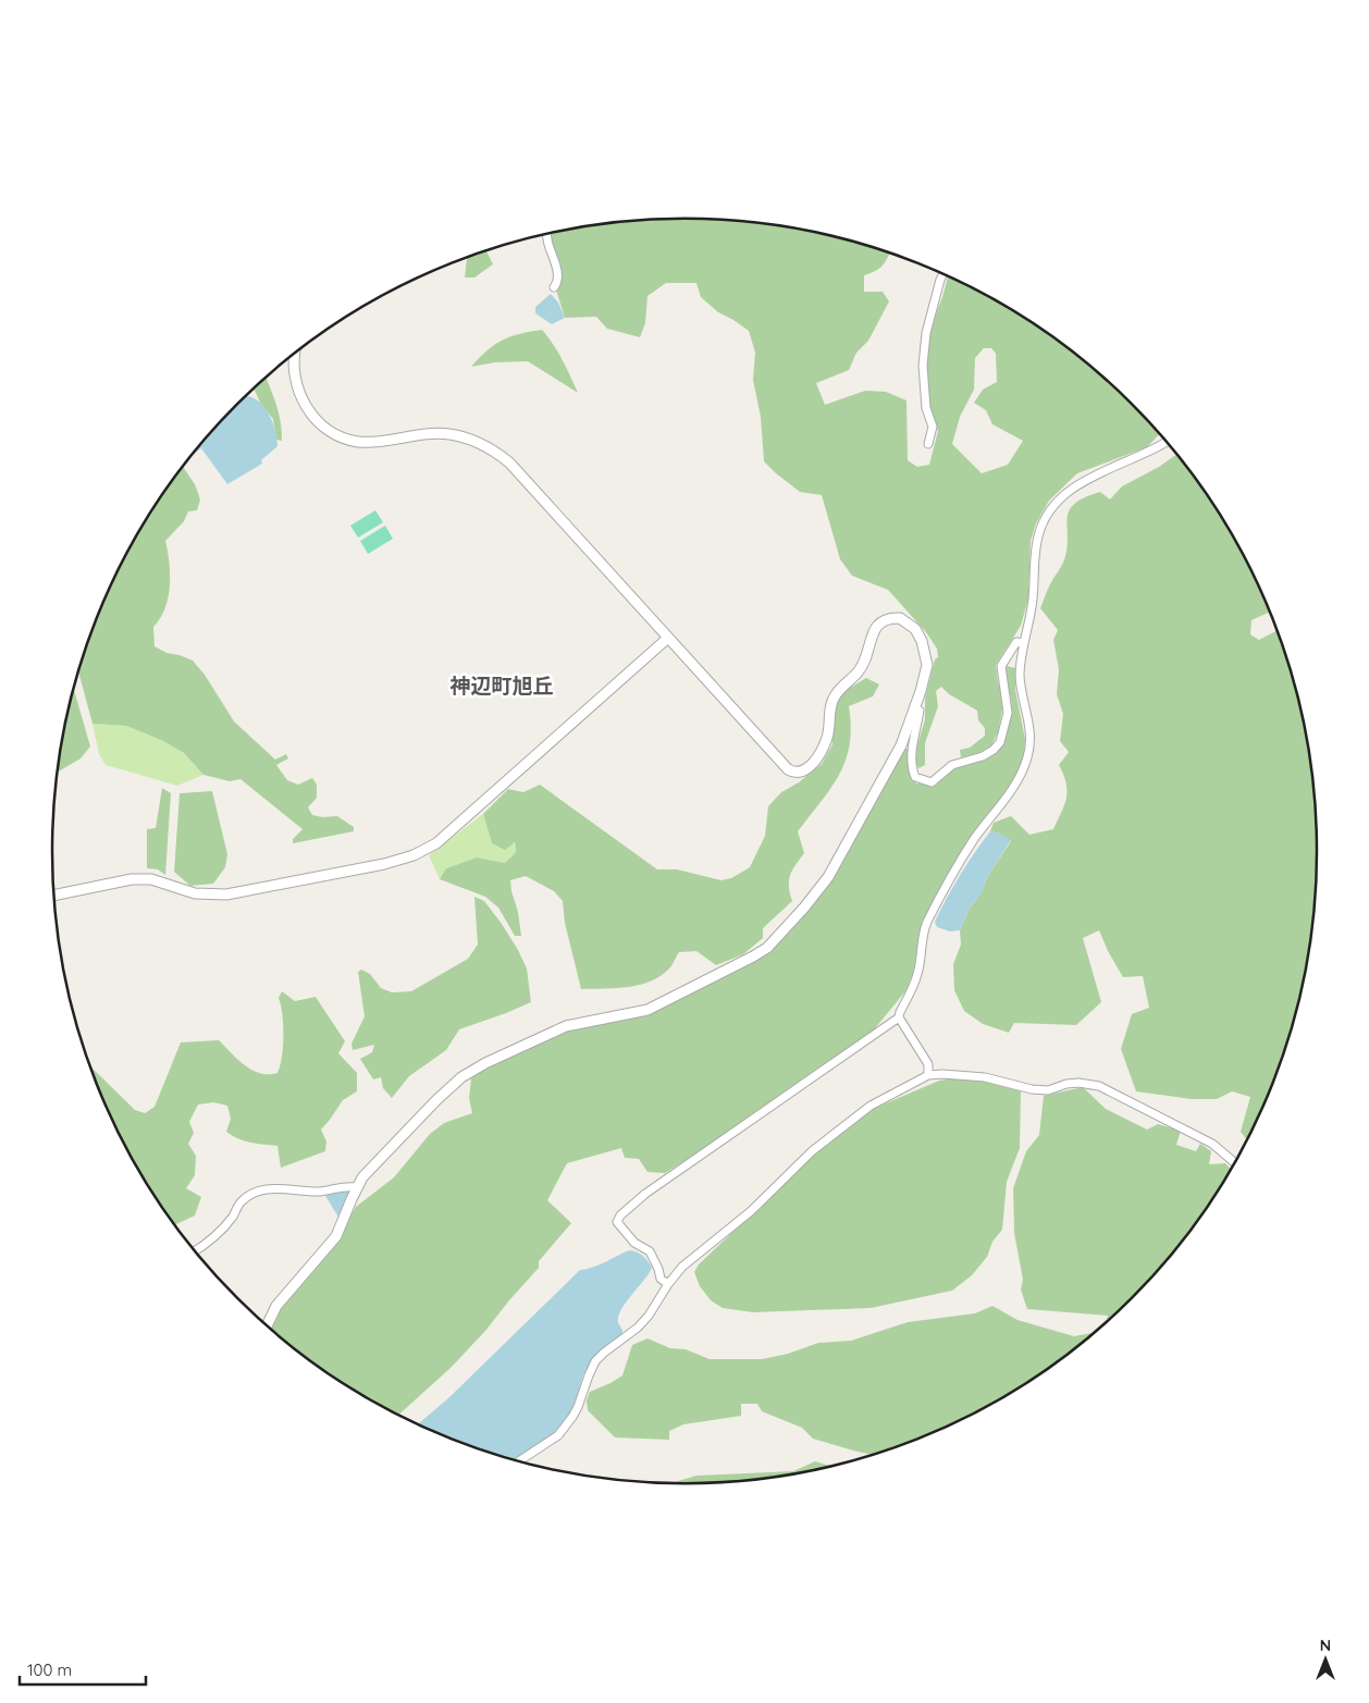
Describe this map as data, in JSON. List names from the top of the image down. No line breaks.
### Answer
{"districts":["神辺町旭丘"],"scale_bar":"100 m","north":"top"}
